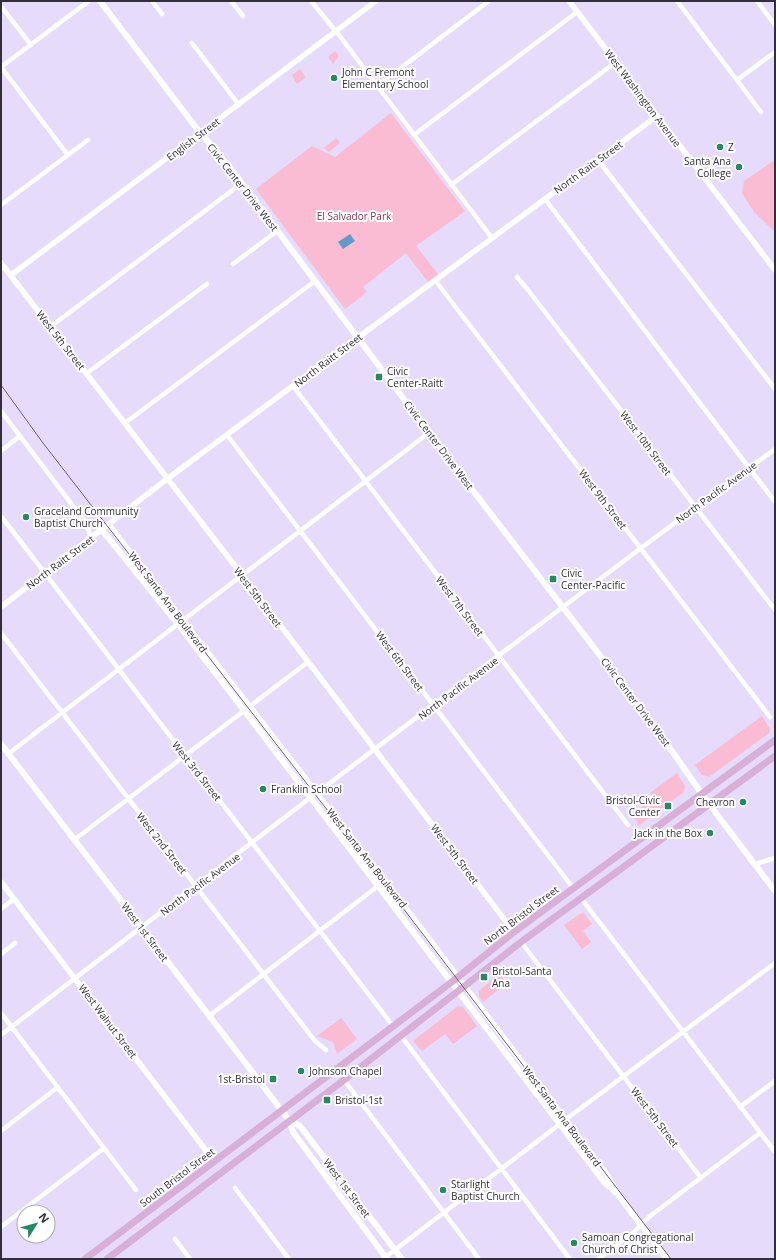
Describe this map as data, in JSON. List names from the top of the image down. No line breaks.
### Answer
{"streets":{"main road":["Civic Center Drive West","West Santa Ana Boulevard","North Bristol Street","West 1st Street","South Bristol Street"],"street":["West Washington Avenue","English Street","North Raitt Street","West 5th Street","West 10th Street","North Pacific Avenue","West 9th Street","West 7th Street","West 6th Street","West 3rd Street","West 2nd Street","West Walnut Street"]},"crossings":[["West Washington Avenue","North Raitt Street"],["English Street","Civic Center Drive West"],["English Street","West 5th Street"],["North Raitt Street","Civic Center Drive West"],["North Raitt Street","West 5th Street"],["North Raitt Street","West 9th Street"],["North Raitt Street","West Santa Ana Boulevard"],["North Raitt Street","West 7th Street"],["North Raitt Street","West 6th Street"],["North Raitt Street","West 3rd Street"],["Civic Center Drive West","North Pacific Avenue"],["Civic Center Drive West","North Bristol Street"],["West 5th Street","North Pacific Avenue"],["West 5th Street","North Bristol Street"],["West 10th Street","North Pacific Avenue"],["North Pacific Avenue","West 9th Street"],["North Pacific Avenue","West Santa Ana Boulevard"],["North Pacific Avenue","West 7th Street"],["North Pacific Avenue","West 6th Street"],["North Pacific Avenue","West 3rd Street"],["North Pacific Avenue","West 2nd Street"],["North Pacific Avenue","West 1st Street"],["North Pacific Avenue","West Walnut Street"],["West Santa Ana Boulevard","North Bristol Street"],["West 6th Street","North Bristol Street"],["West 3rd Street","North Bristol Street"],["North Bristol Street","West 1st Street"],["North Bristol Street","South Bristol Street"],["West 1st Street","South Bristol Street"],["West Walnut Street","South Bristol Street"]],"parks":["El Salvador Park"],"places":{"other":["John C Fremont Elementary School","Z","Santa Ana College","Graceland Community Baptist Church","Franklin School","Chevron","Jack in the Box","Johnson Chapel","Starlight Baptist Church","Samoan Congregational Church of Christ"],"transit":["Civic Center-Raitt","Civic Center-Pacific","Bristol-Civic Center","Bristol-Santa Ana","1st-Bristol","Bristol-1st"]},"north":"top right"}
